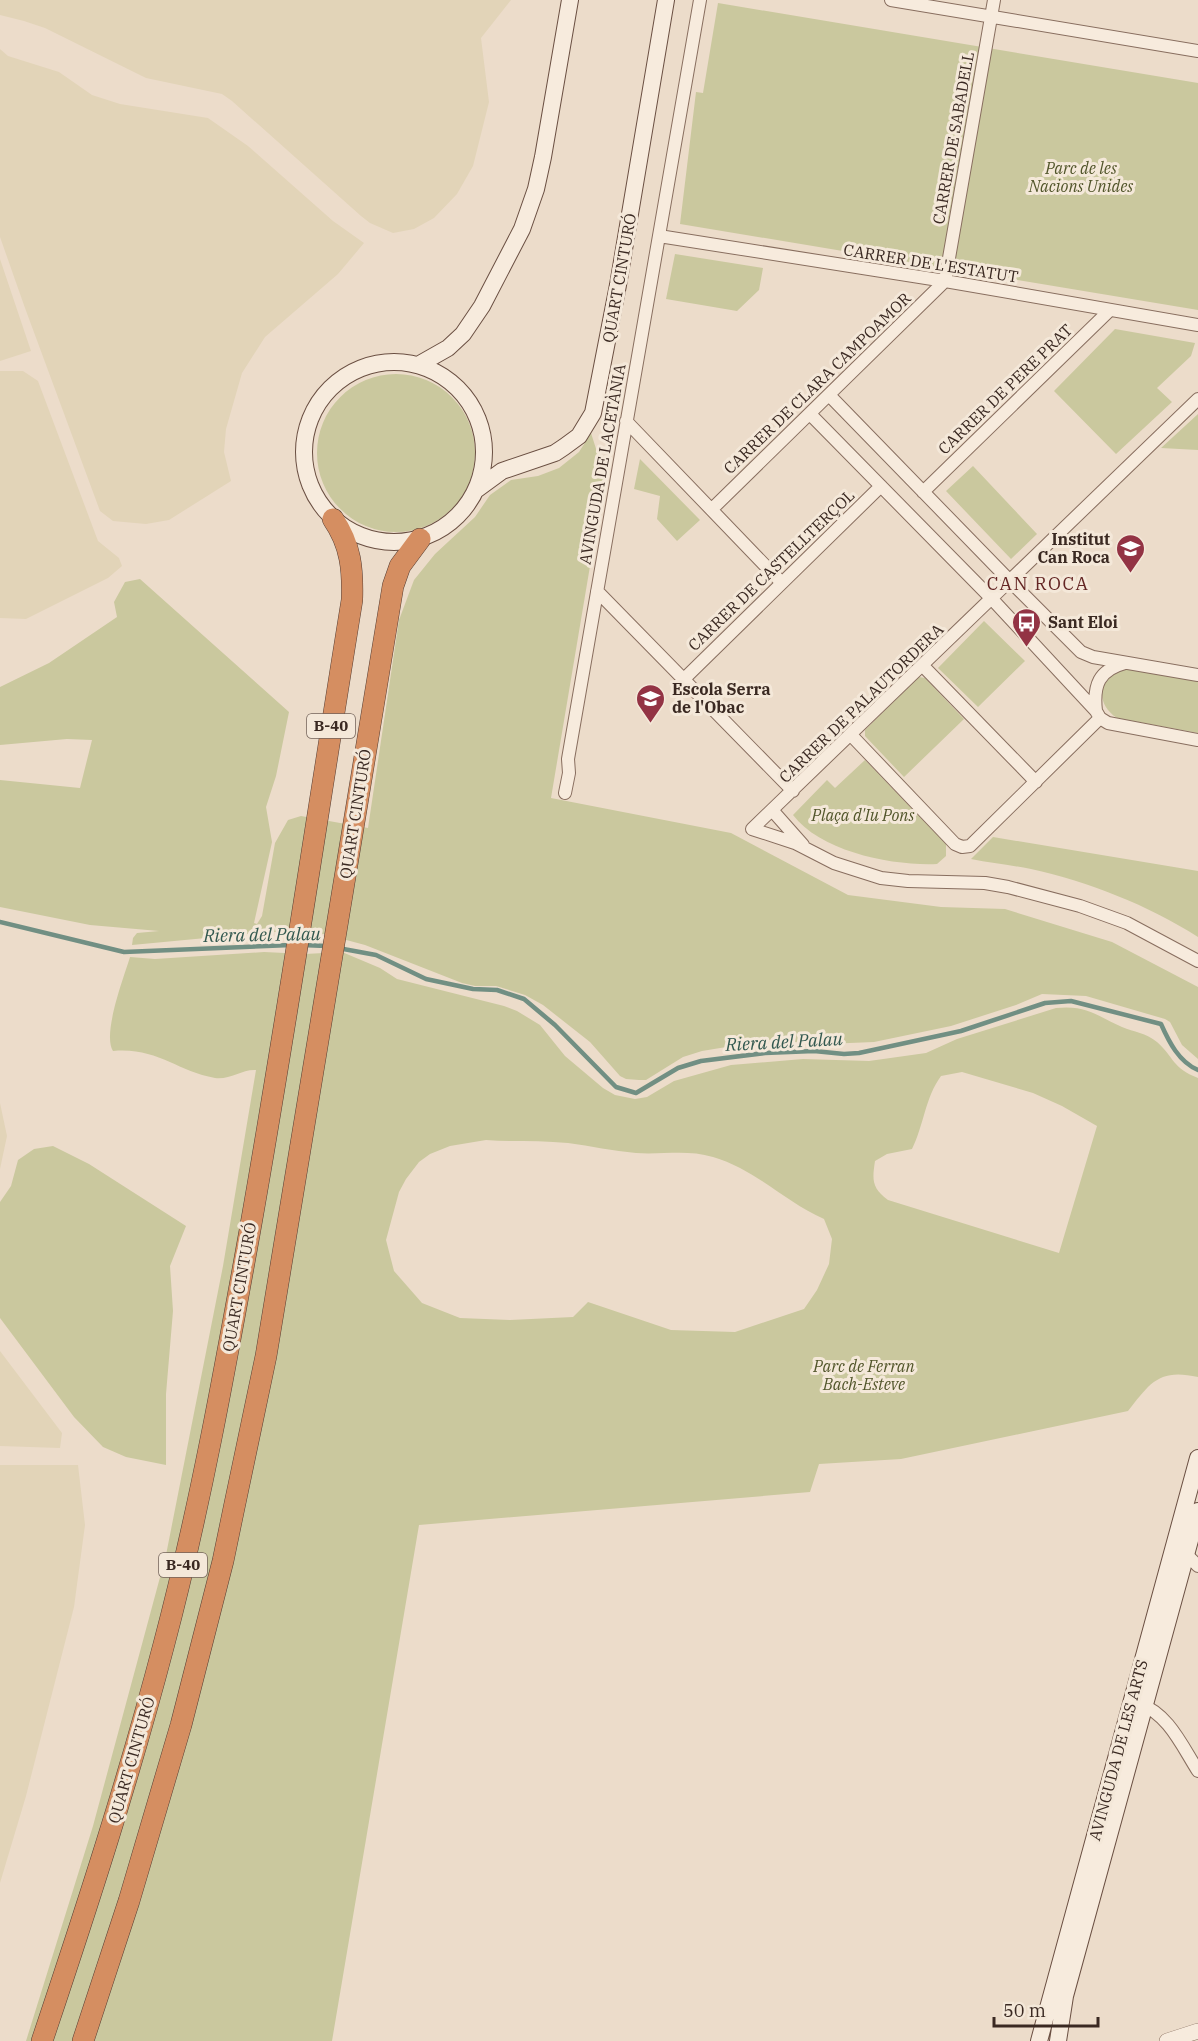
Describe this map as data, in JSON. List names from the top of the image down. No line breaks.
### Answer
{"streets":{"highway":["QUART CINTURÓ","B-40"],"main road":["AVINGUDA DE LES ARTS"],"street":["CARRER DE SABADELL","CARRER DE L'ESTATUT","CARRER DE CLARA CAMPOAMOR","CARRER DE PERE PRAT","AVINGUDA DE LACETÀNIA","CARRER DE CASTELLTERÇOL","CARRER DE PALAUTORDERA"]},"crossings":[["CARRER DE SABADELL","CARRER DE L'ESTATUT"],["CARRER DE SABADELL","CARRER DE CLARA CAMPOAMOR"],["CARRER DE L'ESTATUT","CARRER DE CLARA CAMPOAMOR"],["CARRER DE L'ESTATUT","CARRER DE PERE PRAT"],["CARRER DE L'ESTATUT","AVINGUDA DE LACETÀNIA"]],"districts":["CAN ROCA"],"water":["Riera del Palau"],"parks":["Parc de les Nacions Unides","Plaça d'Iu Pons","Parc de Ferran Bach-Esteve"],"places":{"school or university":["Institut Can Roca","Escola Serra de l'Obac"],"bus stop":["Sant Eloi"]},"scale_bar":"50 m"}
